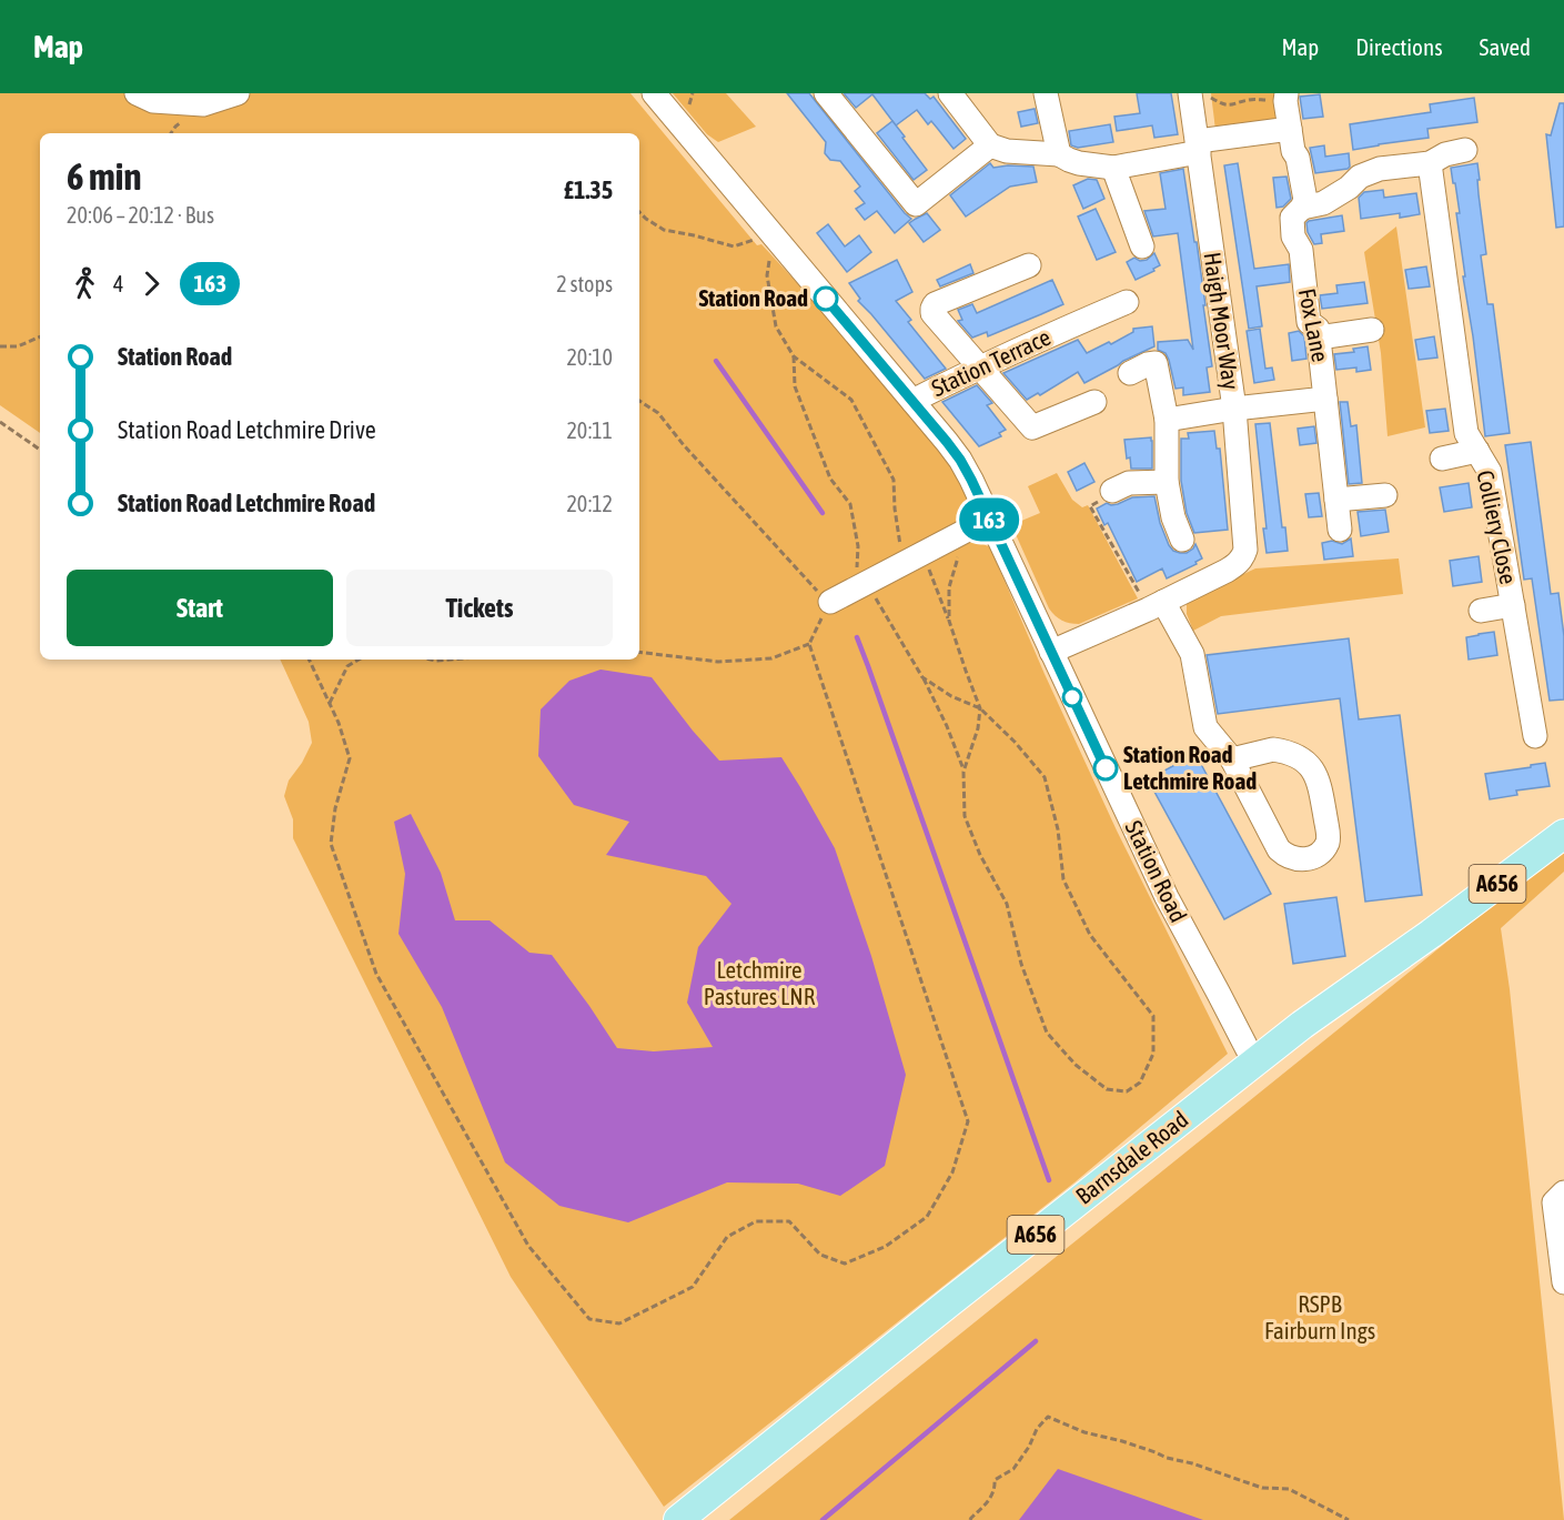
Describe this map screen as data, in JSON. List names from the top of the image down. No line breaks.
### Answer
{"streets":{"main road":["A656","Barnsdale Road"],"street":["Haigh Moor Way","Fox Lane","Station Terrace","Colliery Close","Station Road"]},"crossings":[["Station Terrace","Station Road"],["Station Road","Barnsdale Road"]],"parks":["Letchmire Pastures LNR","RSPB Fairburn Ings"],"places":["Station Road","Station Road Letchmire Road"],"lines":["bus line 163"],"page":{"header":"Map","nav":["Map","Directions","Saved"],"on_map":"163","heading":["6 min","20:06 – 20:12 · Bus","£1.35"],"legs":["4","163","2 stops"],"list":[{"name":"Station Road","value":"20:10"},{"name":"Station Road Letchmire Drive","value":"20:11"},{"name":"Station Road Letchmire Road","value":"20:12"}],"buttons":["Start","Tickets"]}}
